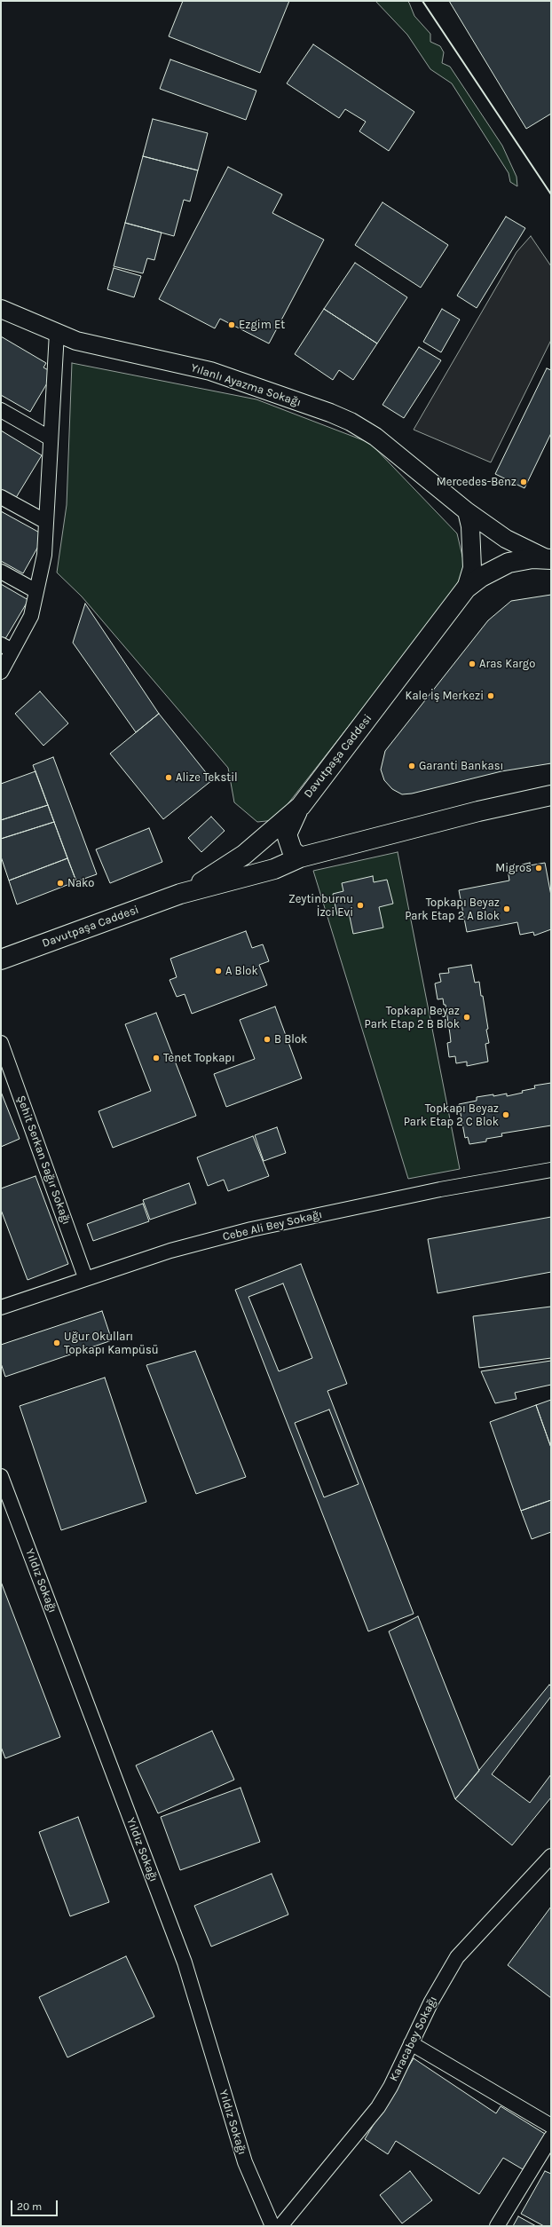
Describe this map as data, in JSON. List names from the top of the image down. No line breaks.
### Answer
{"streets":{"main road":["Davutpaşa Caddesi"],"street":["Yılanlı Ayazma Sokağı","Şehit Serkan Sağır Sokağı","Cebe Ali Bey Sokağı","Yıldız Sokağı","Karacabey Sokağı"]},"crossings":[["Yılanlı Ayazma Sokağı","Davutpaşa Caddesi"],["Şehit Serkan Sağır Sokağı","Cebe Ali Bey Sokağı"]],"places":["Ezgim Et","Mercedes-Benz","Aras Kargo","Kale İş Merkezi","Garanti Bankası","Alize Tekstil","Migros","Nako","Zeytinburnu İzci Evi","Topkapı Beyaz Park Etap 2 A Blok","A Blok","Topkapı Beyaz Park Etap 2 B Blok","B Blok","Tenet Topkapı","Topkapı Beyaz Park Etap 2 C Blok","Uğur Okulları Topkapı Kampüsü"],"scale_bar":"20 m"}
